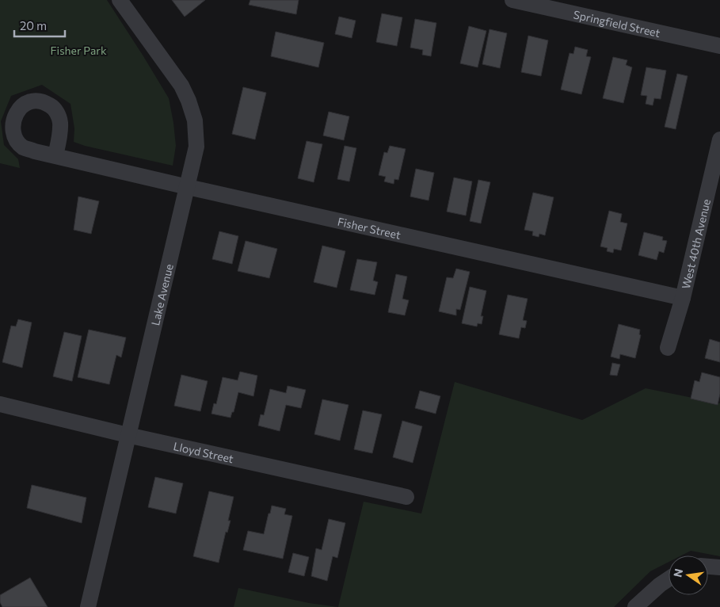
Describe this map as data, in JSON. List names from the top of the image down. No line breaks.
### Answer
{"streets":{"street":["Springfield Street","Fisher Street","West 40th Avenue","Lake Avenue","Lloyd Street"]},"crossings":[["Fisher Street","West 40th Avenue"],["Fisher Street","Lake Avenue"],["Lake Avenue","Lloyd Street"]],"parks":["Fisher Park"],"scale_bar":"20 m","north":"left"}
